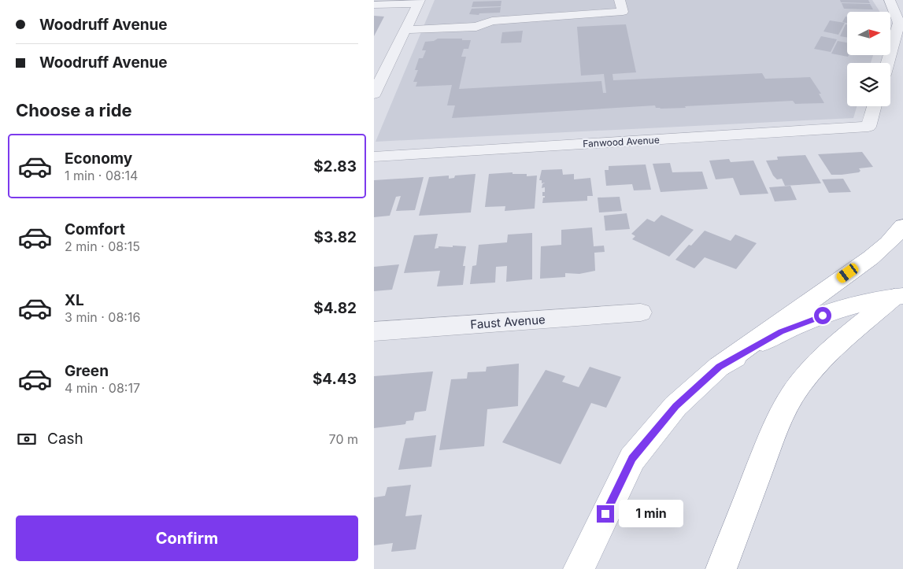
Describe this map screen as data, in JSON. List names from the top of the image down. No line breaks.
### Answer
{"streets":{"street":["Fanwood Avenue","Faust Avenue"]},"north":"right","page":{"banner":["Woodruff Avenue","Woodruff Avenue"],"heading":"Choose a ride","list":[{"name":"Economy","note":"1 min · 08:14","value":"$2.83"},{"name":"Comfort","note":"2 min · 08:15","value":"$3.82"},{"name":"XL","note":"3 min · 08:16","value":"$4.82"},{"name":"Green","note":"4 min · 08:17","value":"$4.43"}],"pay":["Cash","70 m"],"bubble":"1 min","buttons":"Confirm"}}
